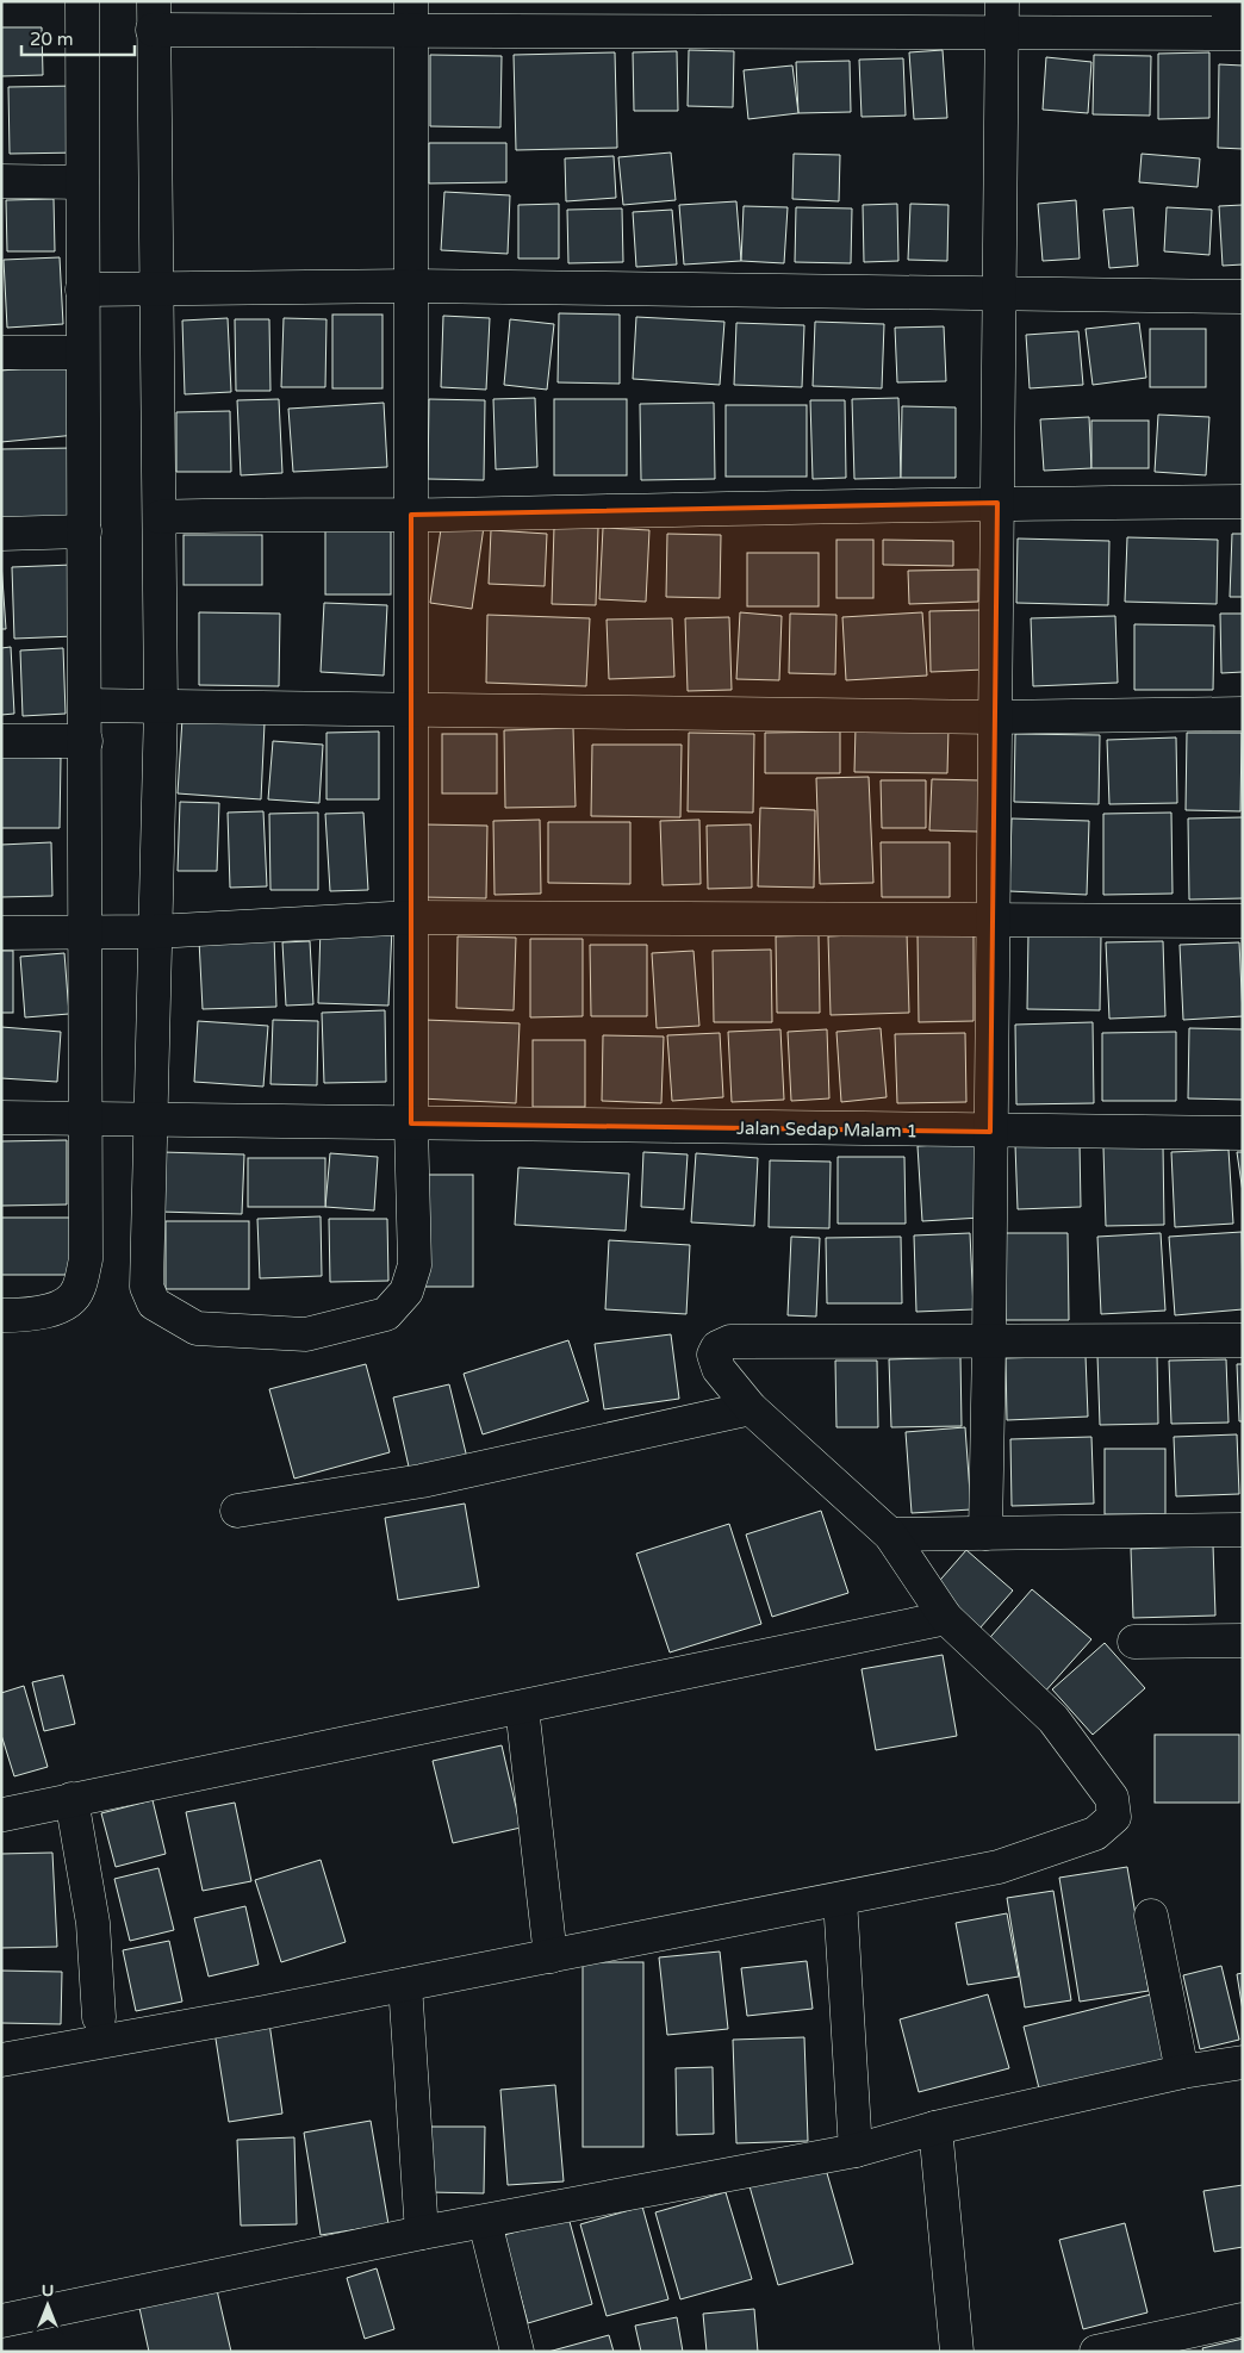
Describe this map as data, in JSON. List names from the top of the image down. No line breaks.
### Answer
{"streets":{"street":["Jalan Sedap Malam 1"]},"scale_bar":"20 m","north":"top"}
